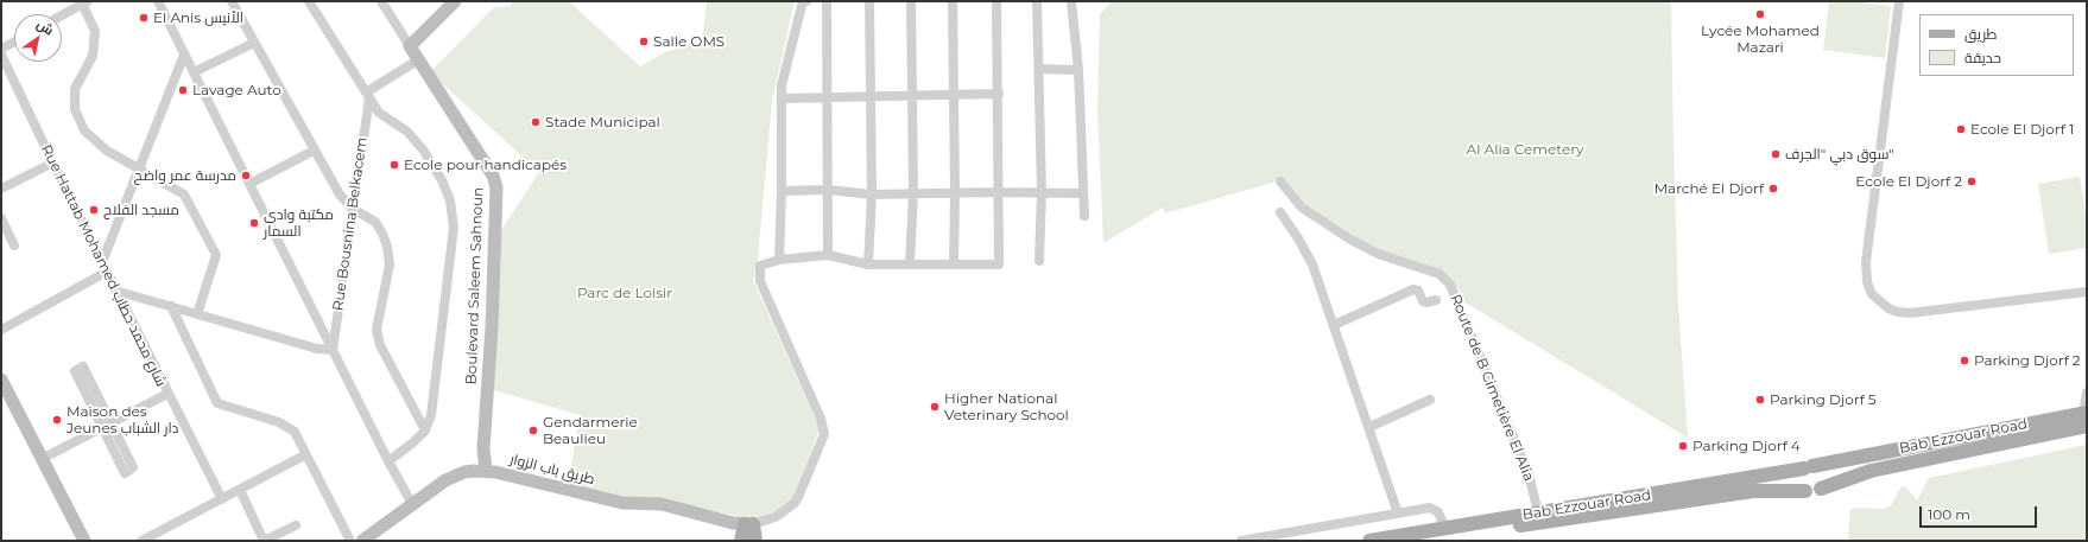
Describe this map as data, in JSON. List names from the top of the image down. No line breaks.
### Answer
{"streets":{"main road":["Bab Ezzouar Road"],"street":["Rue Bousnina Belkacem","Rue Hattab Mohamed شارع محمد حطاب","Boulevard Saleem Sahnoun","Route de B Cimetière El Alia","طريق باب الزوار"]},"crossings":[["Boulevard Saleem Sahnoun","طريق باب الزوار"],["Route de B Cimetière El Alia","Bab Ezzouar Road"]],"parks":["Al Alia Cemetery","Parc de Loisir"],"places":["Lycée Mohamed Mazari","El Anis الأنيس","Salle OMS","Lavage Auto","Stade Municipal","Ecole El Djorf 1","سوق دبي \"الجرف\"","Ecole pour handicapés","مدرسة عمر واضح","Ecole El Djorf 2","Marché El Djorf","مسجد الفلاح","مكتبة وادي السمار","Parking Djorf 2","Parking Djorf 5","Higher National Veterinary School","Maison des Jeunes دار الشباب","Gendarmerie Beaulieu","Parking Djorf 4"],"legend":["طريق","حديقة"],"scale_bar":"100 m","north":"top right"}
